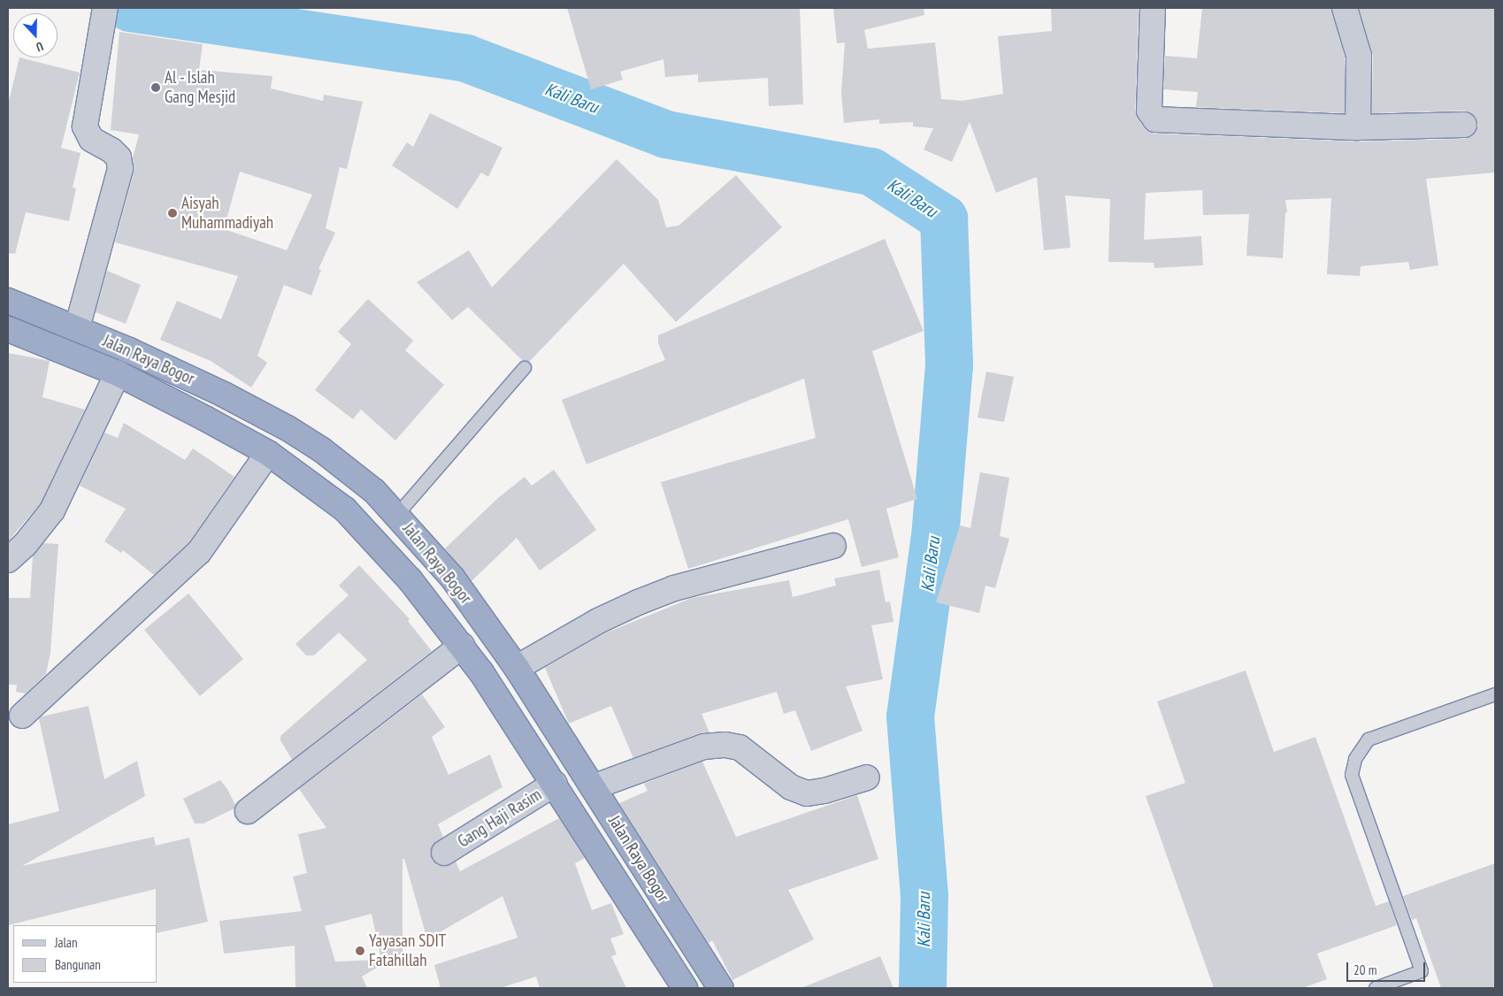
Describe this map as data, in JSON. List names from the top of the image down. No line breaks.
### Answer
{"streets":{"highway":["Jalan Raya Bogor"],"street":["Gang Haji Rasim"]},"crossings":[["Jalan Raya Bogor","Gang Haji Rasim"]],"water":["Kali Baru"],"places":["Al - Islah Gang Mesjid","Aisyah Muhammadiyah","Yayasan SDIT Fatahillah"],"legend":["Jalan","Bangunan"],"scale_bar":"20 m","north":"bottom"}
